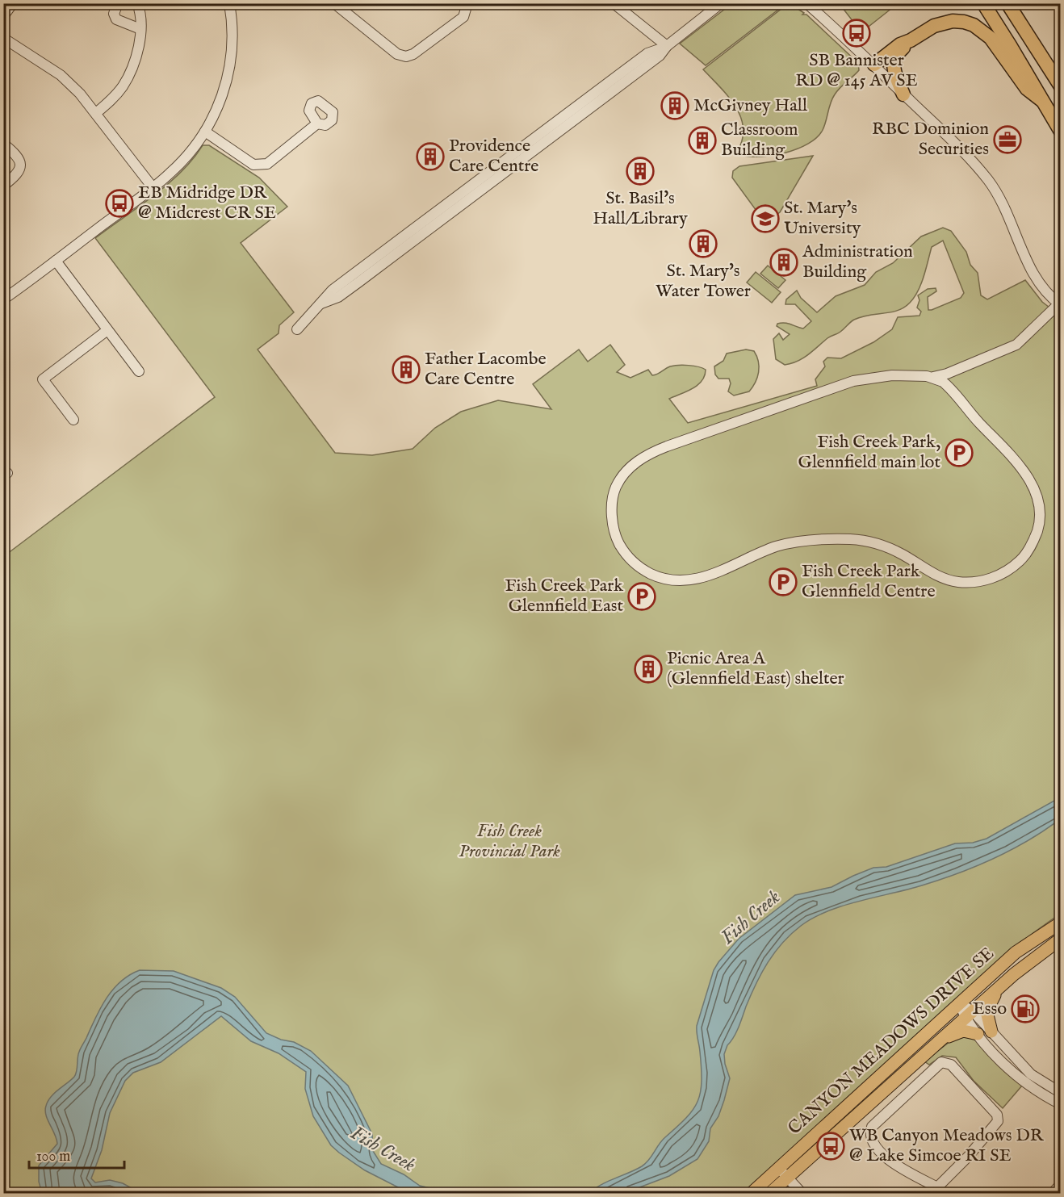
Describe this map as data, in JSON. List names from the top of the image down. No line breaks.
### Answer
{"streets":{"main road":["CANYON MEADOWS DRIVE SE"]},"water":["Fish Creek"],"parks":["Fish Creek Provincial Park"],"places":{"bus stop":["SB Bannister RD @ 145 AV SE","EB Midridge DR @ Midcrest CR SE","WB Canyon Meadows DR @ Lake Simcoe RI SE"],"building":["McGivney Hall","Classroom Building","Providence Care Centre","St. Basil's Hall/Library","St. Mary's Water Tower","Administration Building","Father Lacombe Care Centre","Picnic Area A (Glennfield East) shelter"],"office":["RBC Dominion Securities"],"school or university":["St. Mary's University"],"parking":["Fish Creek Park, Glennfield main lot","Fish Creek Park Glennfield Centre","Fish Creek Park Glennfield East"],"fuel station":["Esso"]},"scale_bar":"100 m"}
